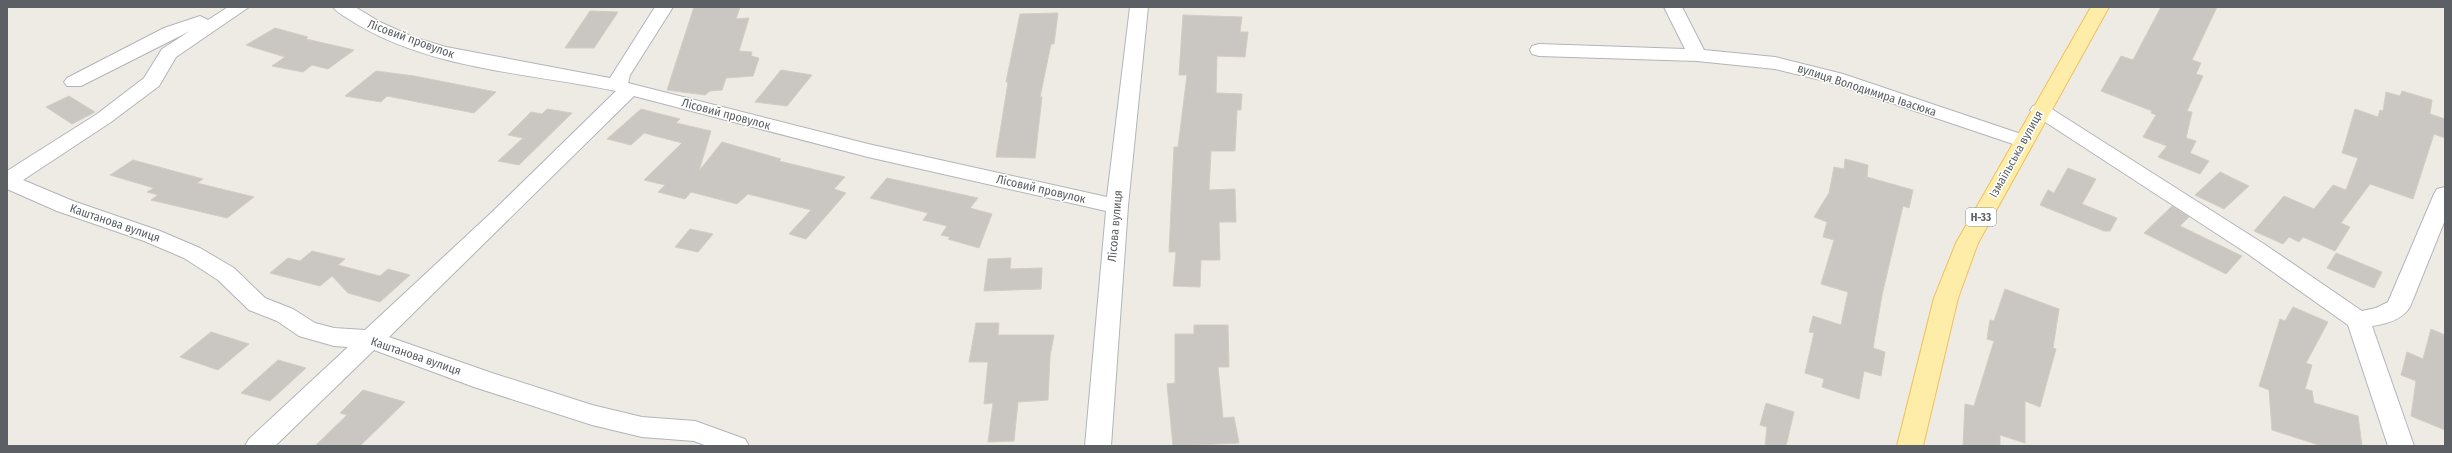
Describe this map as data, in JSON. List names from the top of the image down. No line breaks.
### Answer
{"streets":{"main road":["Ізмаїльська вулиця","Н-33"],"street":["Лісовий провулок","вулиця Володимира Івасюка","Каштанова вулиця","Лісова вулиця"]},"crossings":[["Лісовий провулок","Лісова вулиця"],["вулиця Володимира Івасюка","Ізмаїльська вулиця"]]}
